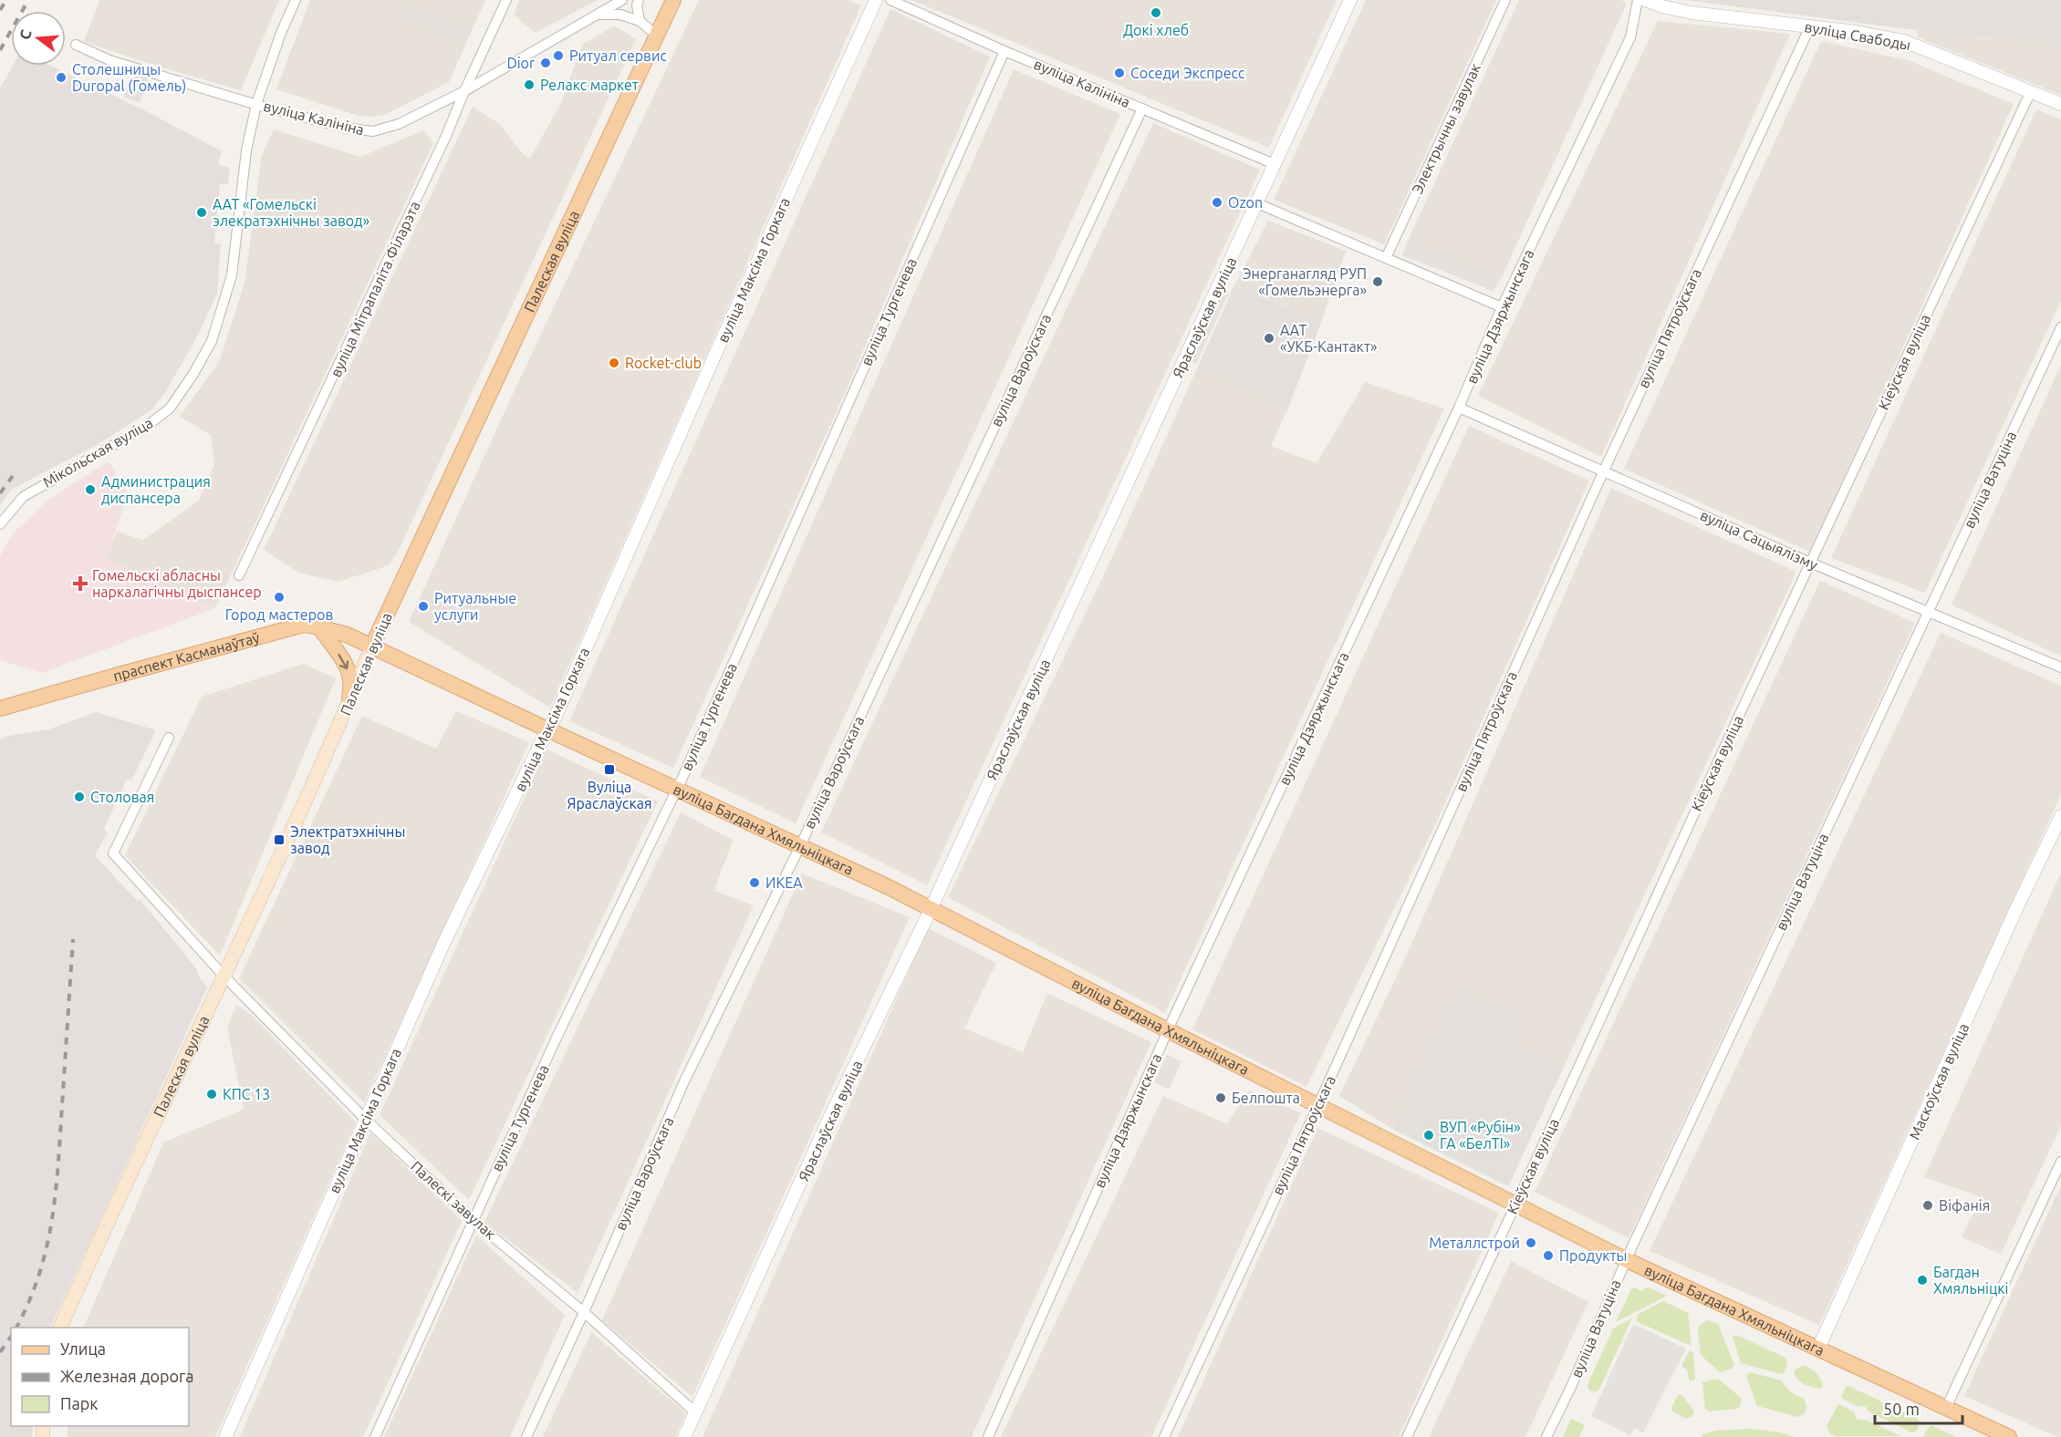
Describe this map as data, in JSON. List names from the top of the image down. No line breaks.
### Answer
{"streets":{"main road":["Палеская вуліца","праспект Касманаўтаў","вуліца Багдана Хмяльніцкага"],"street":["вуліца Свабоды","вуліца Калініна","Электрычны завулак","вуліца Максіма Горкага","вуліца Мітрапаліта Філарэта","вуліца Тургенева","вуліца Дзяржынскага","Яраслаўская вуліца","вуліца Пятроўскага","Кіеўская вуліца","вуліца Вароўскага","Мікольская вуліца","вуліца Ватуціна","вуліца Сацыялізму","Маскоўская вуліца","Палескі завулак"]},"crossings":[["вуліца Свабоды","вуліца Пятроўскага"],["вуліца Свабоды","Кіеўская вуліца"],["вуліца Калініна","вуліца Мітрапаліта Філарэта"],["вуліца Калініна","вуліца Тургенева"],["вуліца Калініна","Яраслаўская вуліца"],["вуліца Калініна","вуліца Вароўскага"],["вуліца Калініна","Мікольская вуліца"],["Палеская вуліца","праспект Касманаўтаў"],["Палеская вуліца","вуліца Багдана Хмяльніцкага"],["Палеская вуліца","Палескі завулак"],["вуліца Максіма Горкага","вуліца Багдана Хмяльніцкага"],["вуліца Максіма Горкага","Палескі завулак"],["вуліца Тургенева","вуліца Багдана Хмяльніцкага"],["вуліца Тургенева","Палескі завулак"],["вуліца Дзяржынскага","вуліца Сацыялізму"],["вуліца Дзяржынскага","вуліца Багдана Хмяльніцкага"],["Яраслаўская вуліца","вуліца Багдана Хмяльніцкага"],["Яраслаўская вуліца","Палескі завулак"],["вуліца Пятроўскага","вуліца Сацыялізму"],["вуліца Пятроўскага","вуліца Багдана Хмяльніцкага"],["Кіеўская вуліца","вуліца Сацыялізму"],["Кіеўская вуліца","вуліца Багдана Хмяльніцкага"],["вуліца Вароўскага","вуліца Багдана Хмяльніцкага"],["вуліца Вароўскага","Палескі завулак"],["вуліца Ватуціна","вуліца Сацыялізму"],["вуліца Ватуціна","вуліца Багдана Хмяльніцкага"],["праспект Касманаўтаў","вуліца Багдана Хмяльніцкага"],["вуліца Багдана Хмяльніцкага","Маскоўская вуліца"]],"places":{"other":["Докі хлеб","Ритуал сервис","Dior","Соседи Экспресс","Столешницы Duropal (Гомель)","Релакс маркет","Ozon","ААТ «Гомельскі элекратэхнічны завод»","Энерганагляд РУП «Гомельэнерга»","ААТ «УКБ-Кантакт»","Rocket-club","Администрация диспансера","Город мастеров","Ритуальные услуги","Столовая","ИКЕА","КПС 13","Белпошта","ВУП «Рубін» ГА «БелТІ»","Віфанія","Металлстрой","Продукты","Багдан Хмяльніцкі"],"health":["Гомельскі абласны наркалагічны дыспансер"],"transit":["Вуліца Яраслаўская","Электратэхнічны завод"]},"legend":["Улица","Железная дорога","Парк"],"scale_bar":"50 m","north":"left"}
